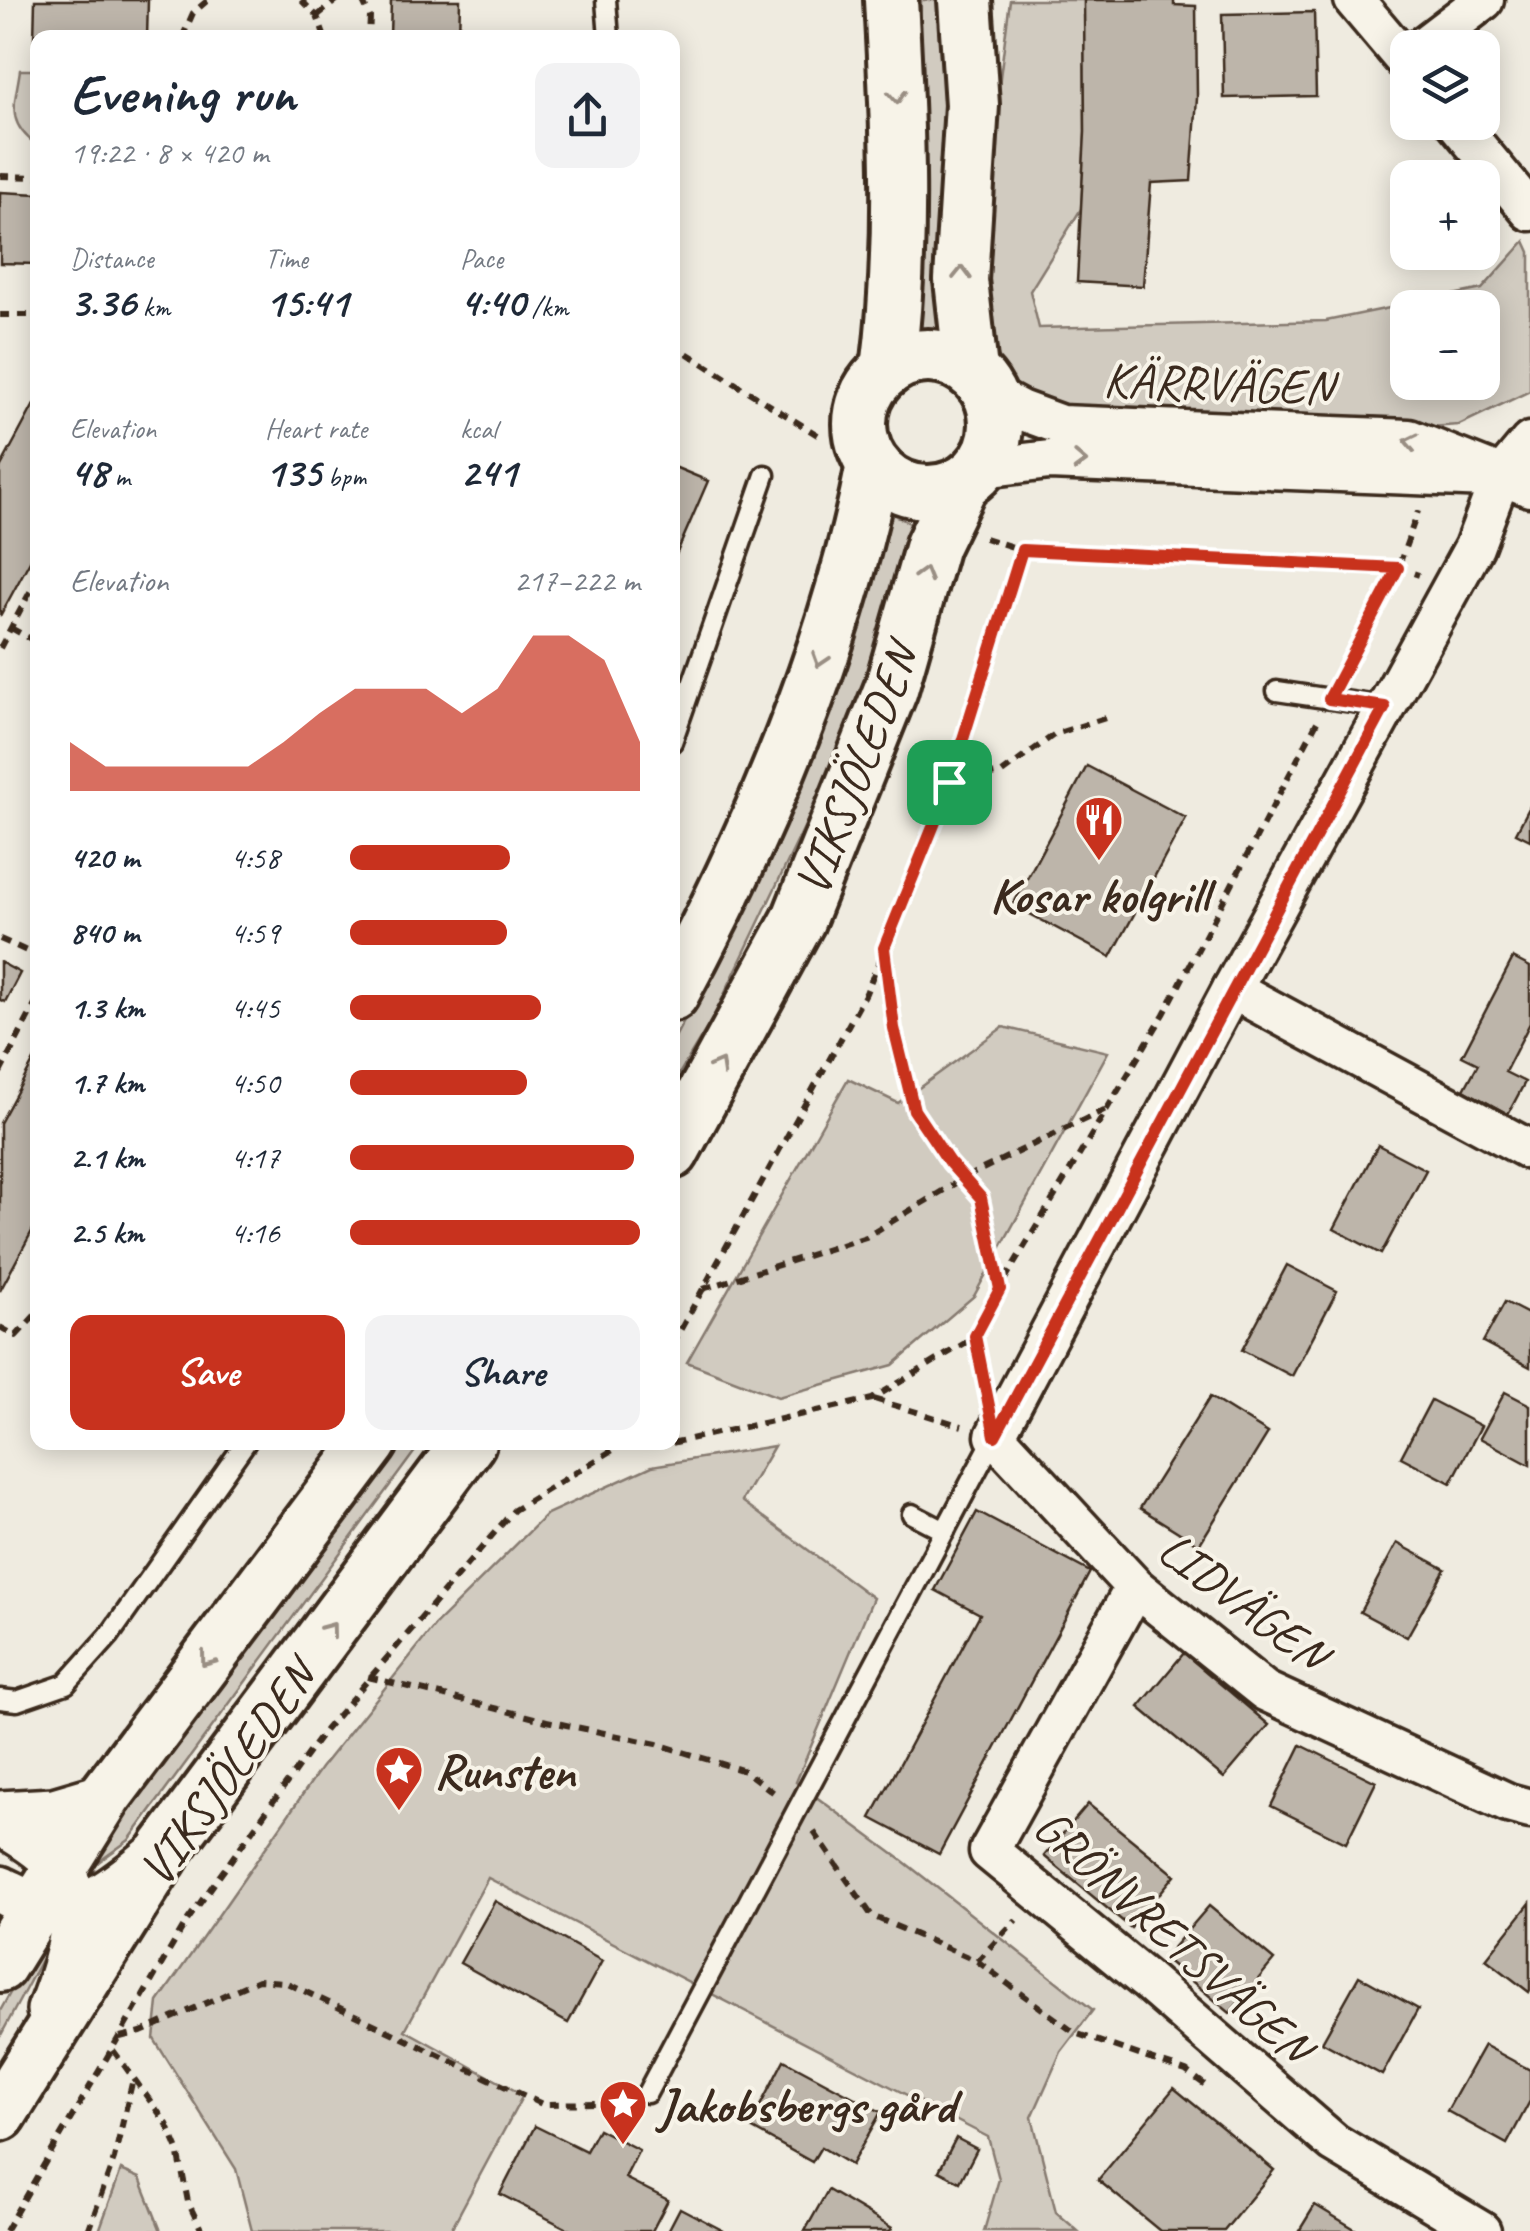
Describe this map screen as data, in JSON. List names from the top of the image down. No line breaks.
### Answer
{"streets":{"main road":["VIKSJÖLEDEN"],"street":["KÄRRVÄGEN","LIDVÄGEN","GRÖNVRETSVÄGEN"]},"crossings":[["KÄRRVÄGEN","VIKSJÖLEDEN"],["LIDVÄGEN","GRÖNVRETSVÄGEN"]],"places":{"restaurant":["Kosar kolgrill"],"place":["Runsten","Jakobsbergs gård"]},"page":{"map_buttons":["+","−"],"heading":["Evening run","19:22 · 8 × 420 m"],"stats":[["Distance","3.36 km"],["Time","15:41"],["Pace","4:40 /km"],["Elevation","48 m"],["Heart rate","135 bpm"],["kcal","241"]],"chart":["Elevation","217–222 m"],"list":[{"name":"420 m","note":"4:58"},{"name":"840 m","note":"4:59"},{"name":"1.3 km","note":"4:45"},{"name":"1.7 km","note":"4:50"},{"name":"2.1 km","note":"4:17"},{"name":"2.5 km","note":"4:16"}],"buttons":["Save","Share"]}}
